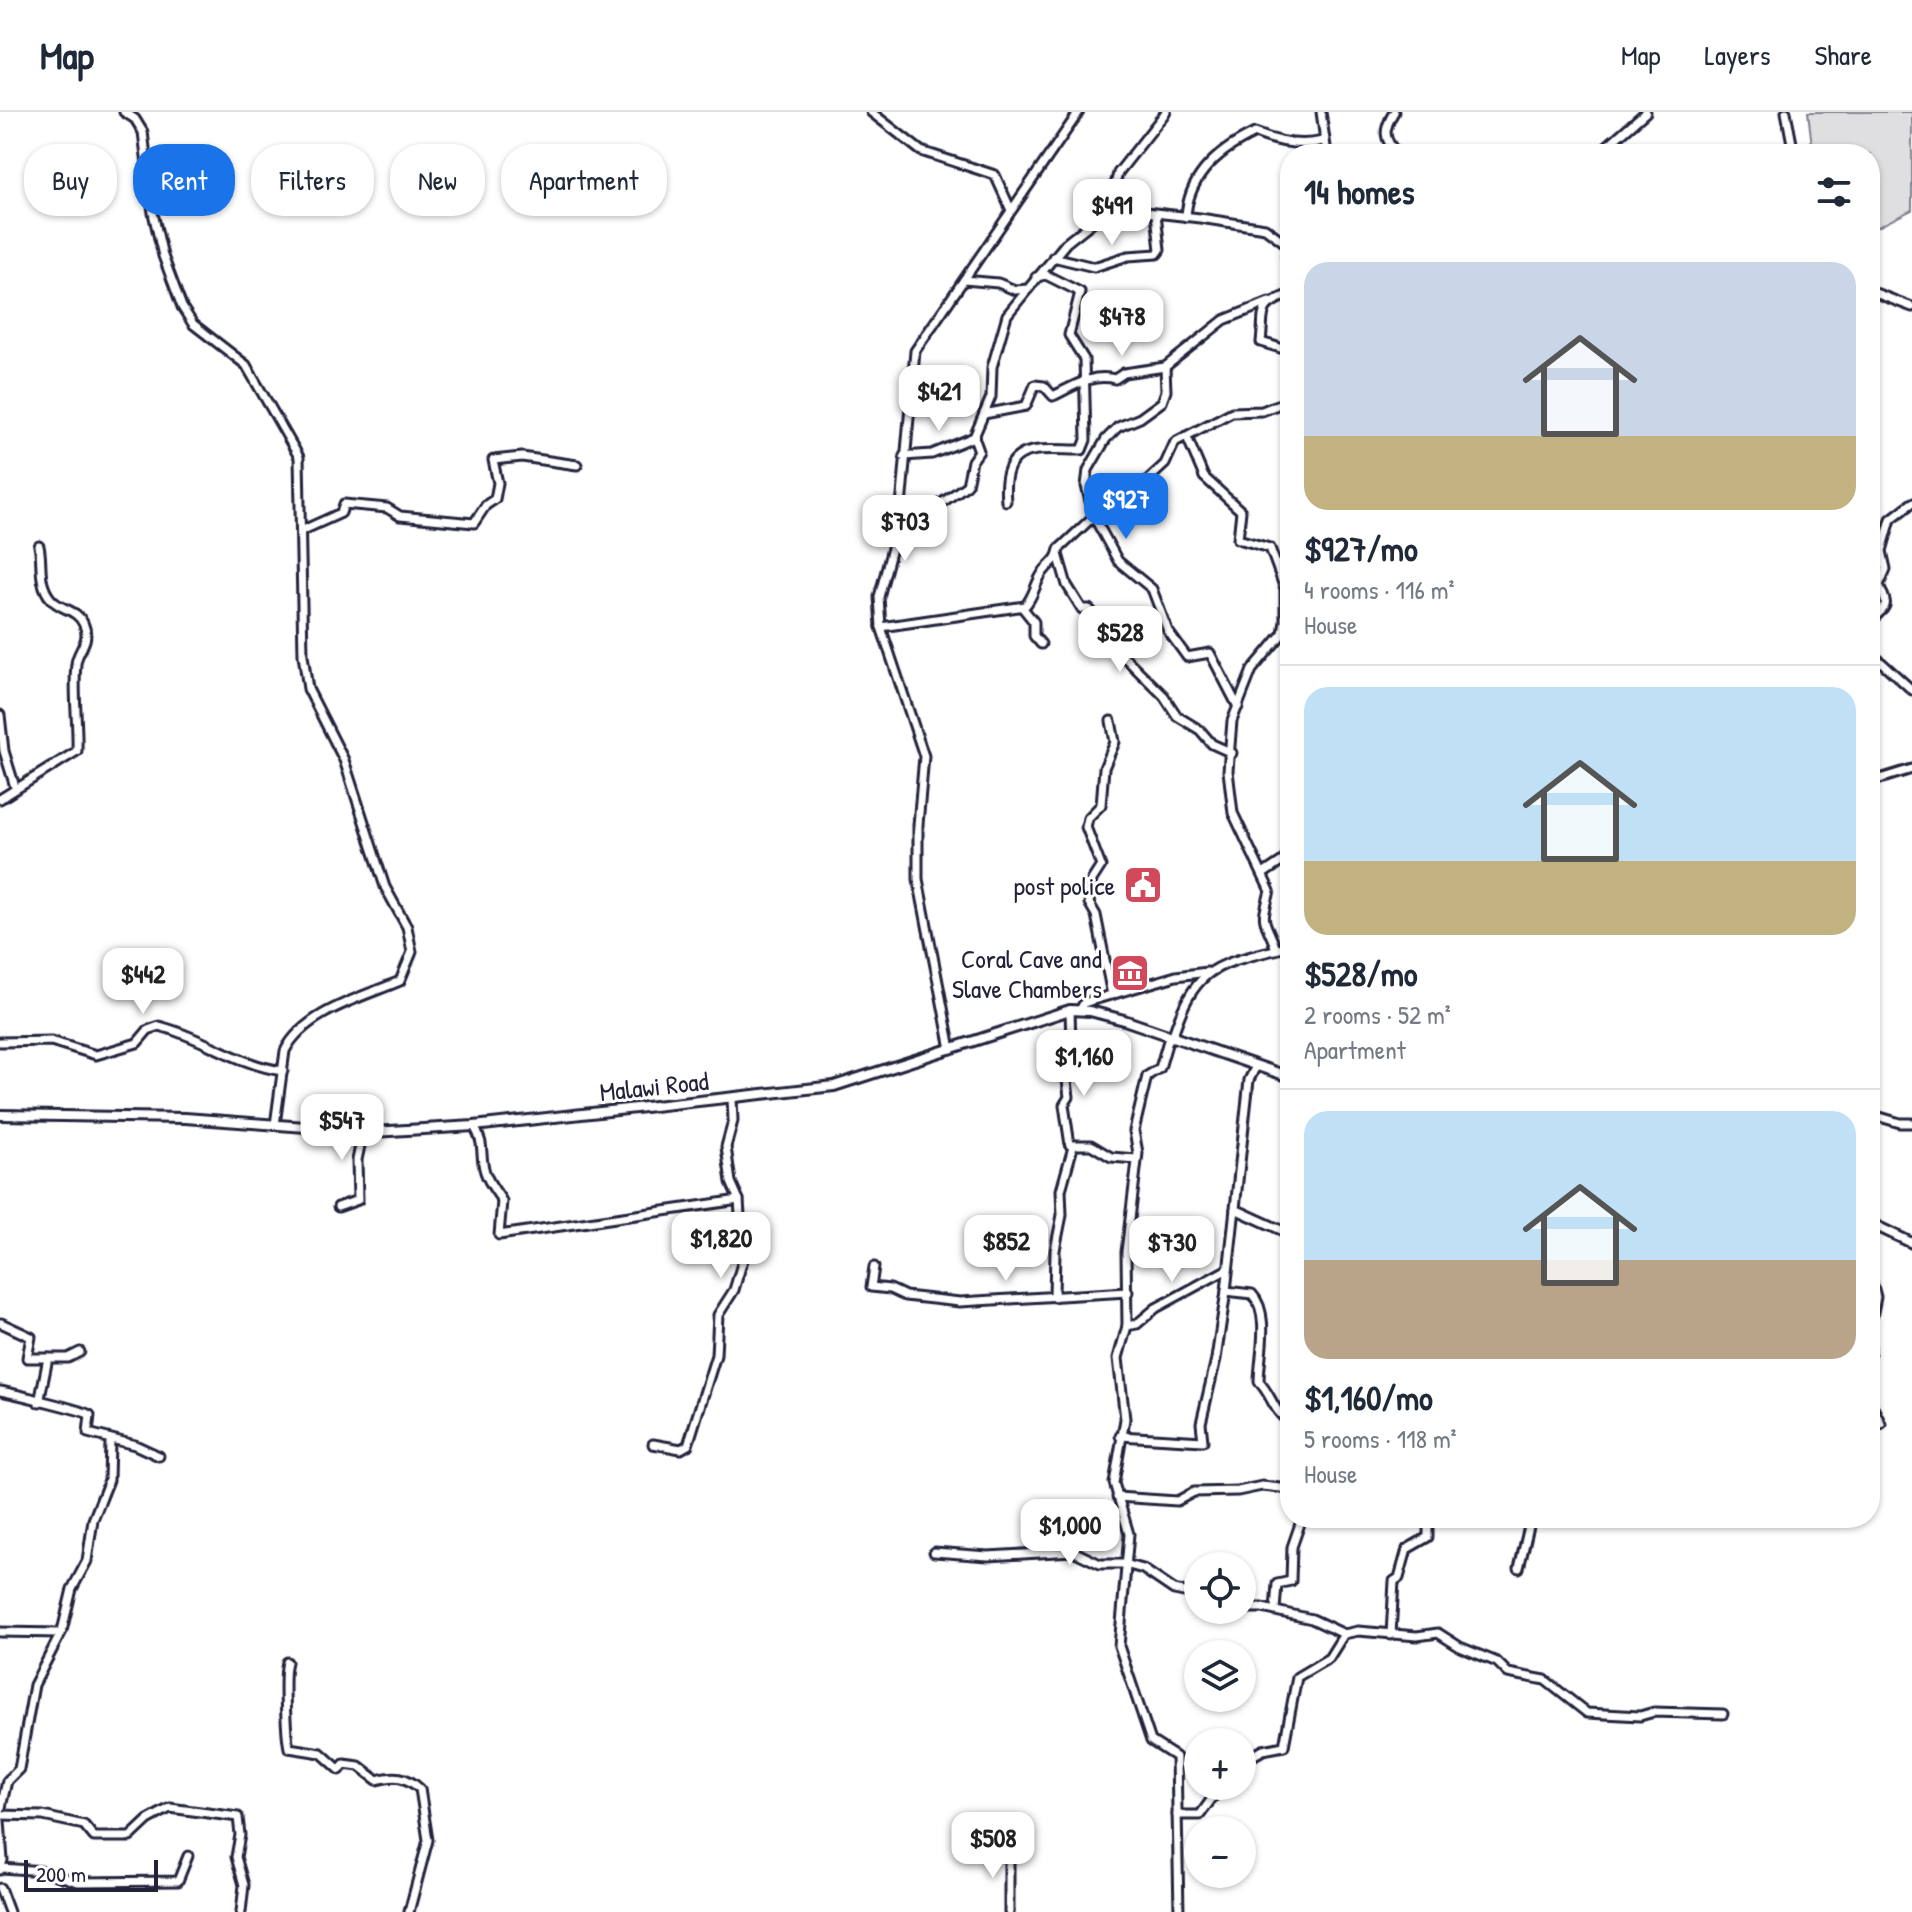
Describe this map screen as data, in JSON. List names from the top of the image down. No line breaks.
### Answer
{"streets":{"main road":["Malawi Road"]},"places":{"public building":["post police"],"museum":["Coral Cave and Slave Chambers"]},"scale_bar":"200 m","page":{"header":"Map","nav":["Map","Layers","Share"],"chip":["Buy","Rent","Filters","New","Apartment"],"heading":"14 homes","price":["$491","$478","$421","$927","$703","$528","$442","$1,160","$547","$1,820","$852","$730","$1,000","$508"],"list":[{"name":"$927/mo","note":"4 rooms · 116 m² · House"},{"name":"$528/mo","note":"2 rooms · 52 m² · Apartment"},{"name":"$1,160/mo","note":"5 rooms · 118 m² · House"}],"map_buttons":["+","−"],"scale":"200 m"}}
